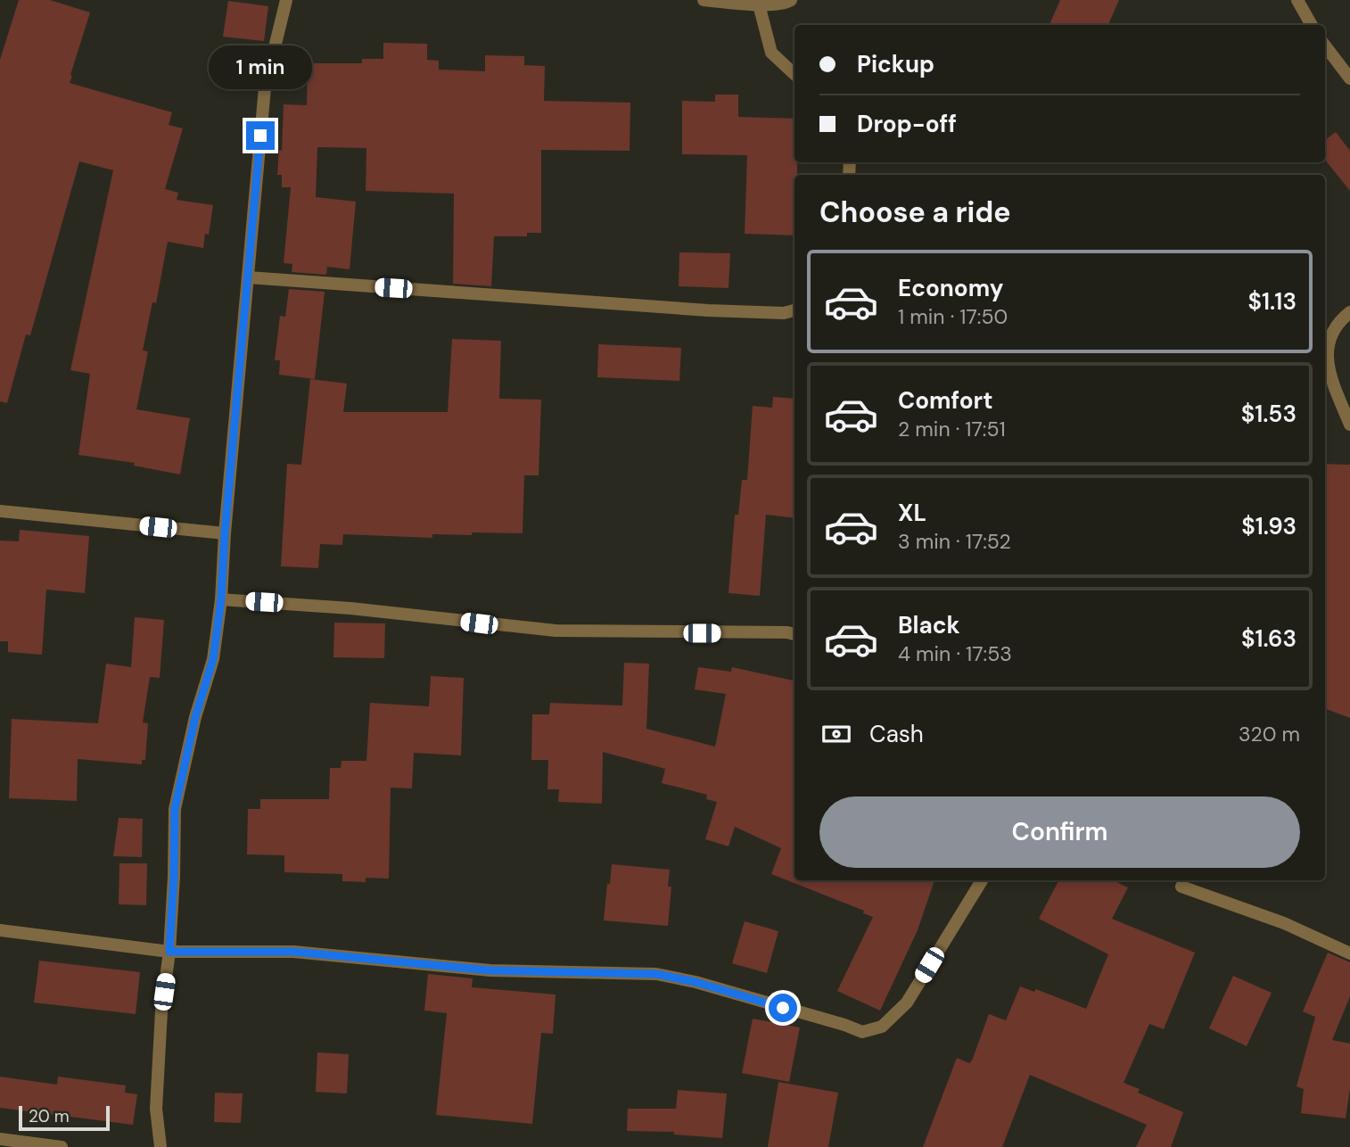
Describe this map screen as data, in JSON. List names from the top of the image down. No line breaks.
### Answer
{"scale_bar":"20 m","page":{"banner":["Pickup","Drop-off"],"bubble":"1 min","heading":"Choose a ride","list":[{"name":"Economy","note":"1 min · 17:50","value":"$1.13"},{"name":"Comfort","note":"2 min · 17:51","value":"$1.53"},{"name":"XL","note":"3 min · 17:52","value":"$1.93"},{"name":"Black","note":"4 min · 17:53","value":"$1.63"}],"pay":["Cash","320 m"],"buttons":"Confirm","scale":"20 m"}}
